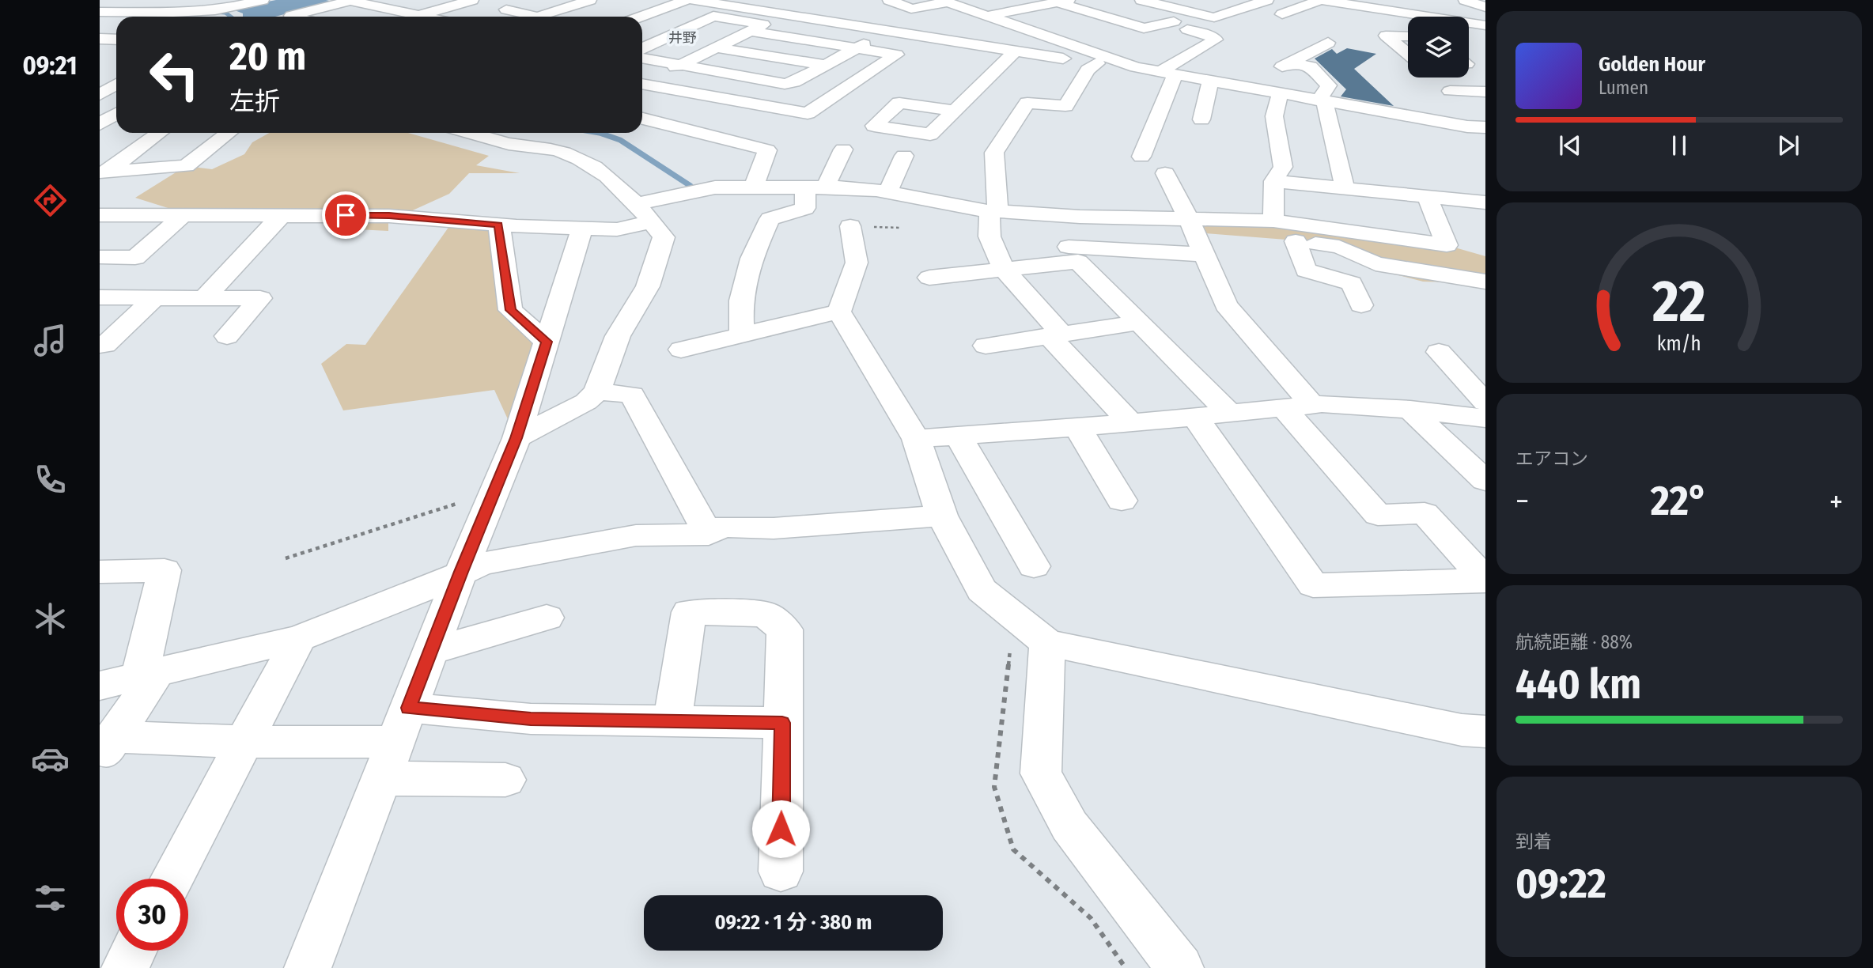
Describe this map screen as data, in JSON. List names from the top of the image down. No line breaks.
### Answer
{"districts":["井野"],"page":{"tabs":"09:21","turn":["20 m","左折"],"song":["Golden Hour","Lumen"],"tile":["エアコン",["航続距離 · 88%","440 km"],["到着","09:22"]],"heat":["−","22°","+"],"limit":"30","trip":"09:22 · 1 分 · 380 m","gauge":["22","km/h"]}}
